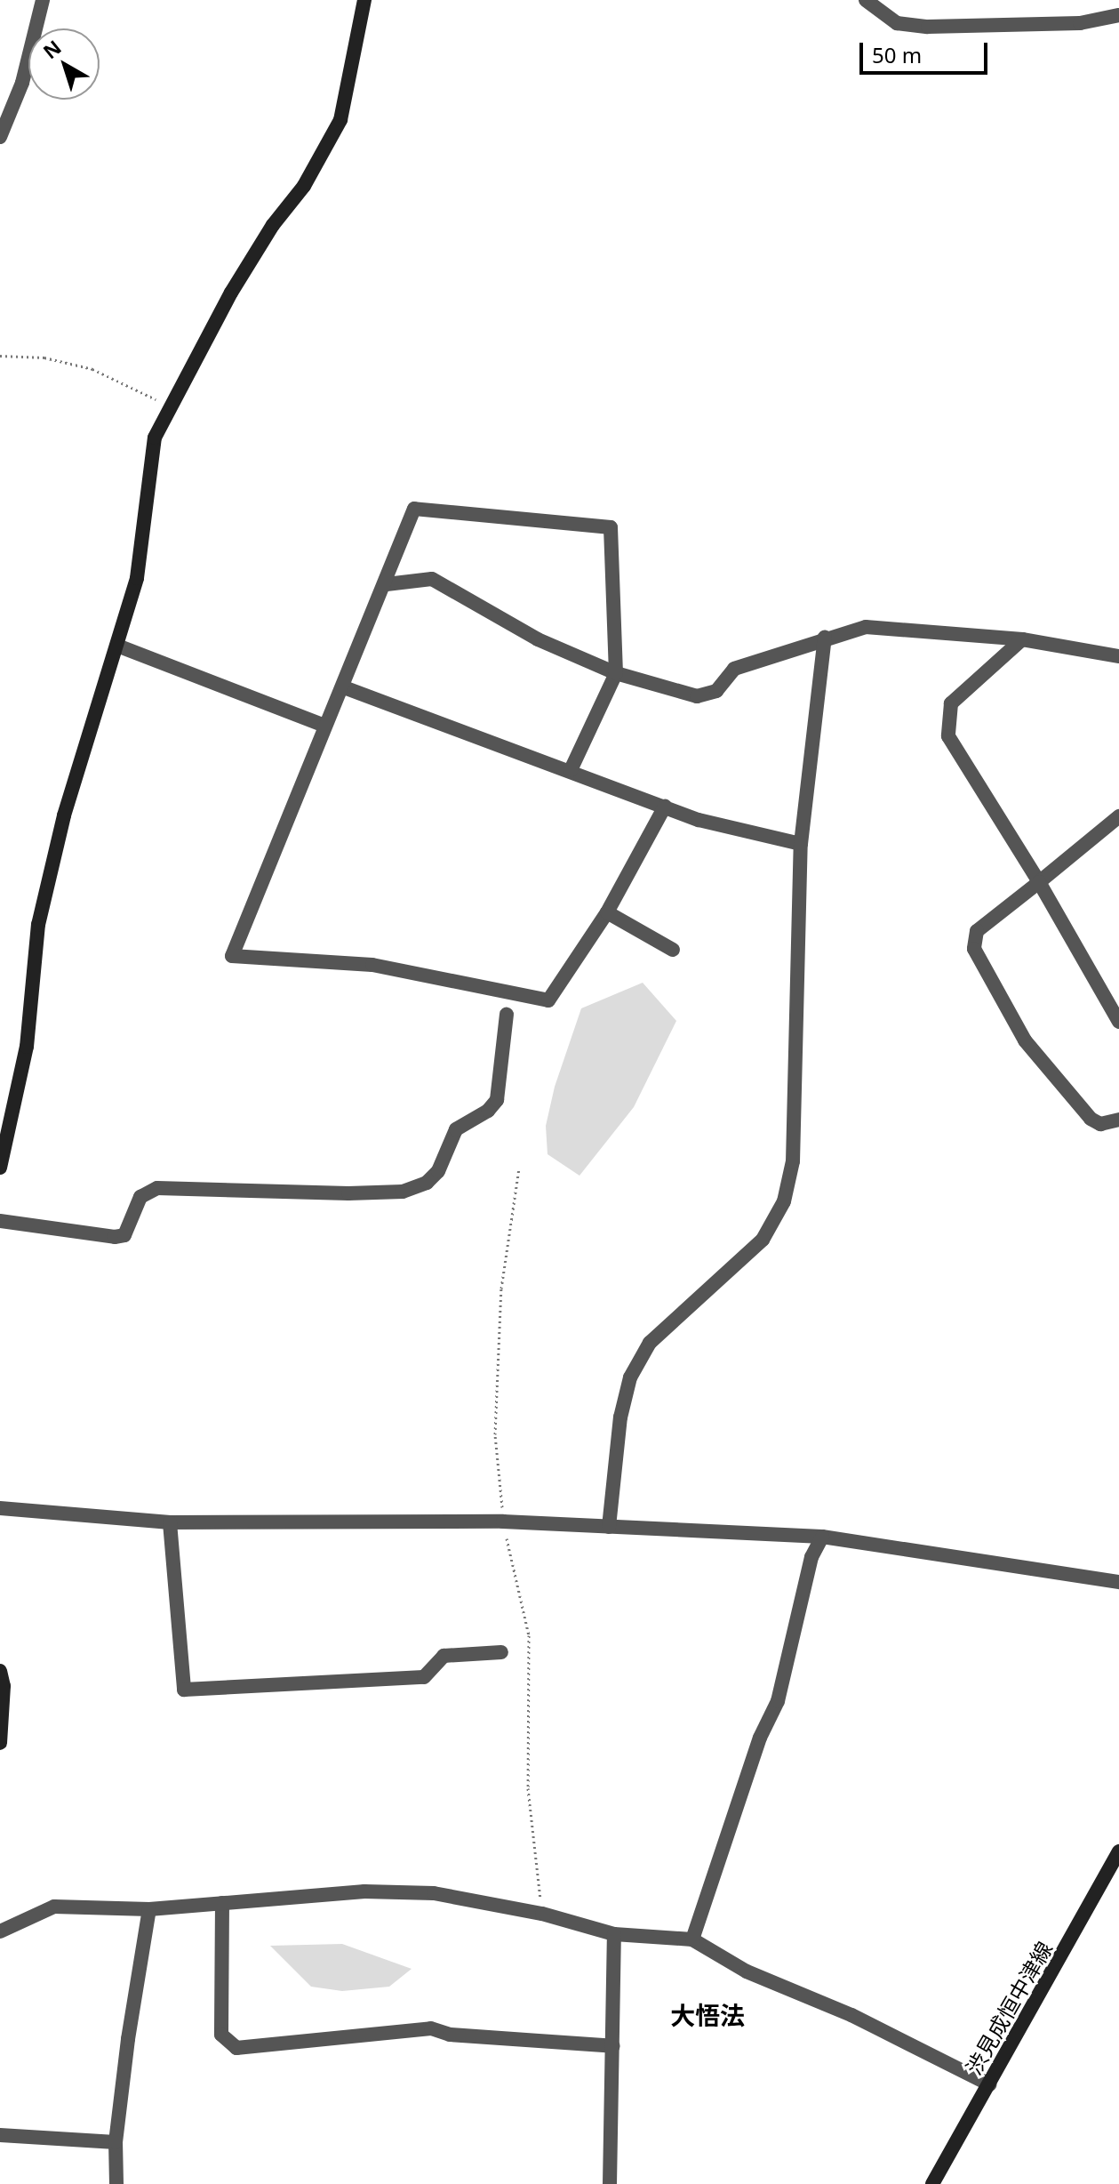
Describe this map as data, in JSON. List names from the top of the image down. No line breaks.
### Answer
{"streets":{"street":["渋見成恒中津線"]},"districts":["大悟法"],"scale_bar":"50 m","north":"top left"}
